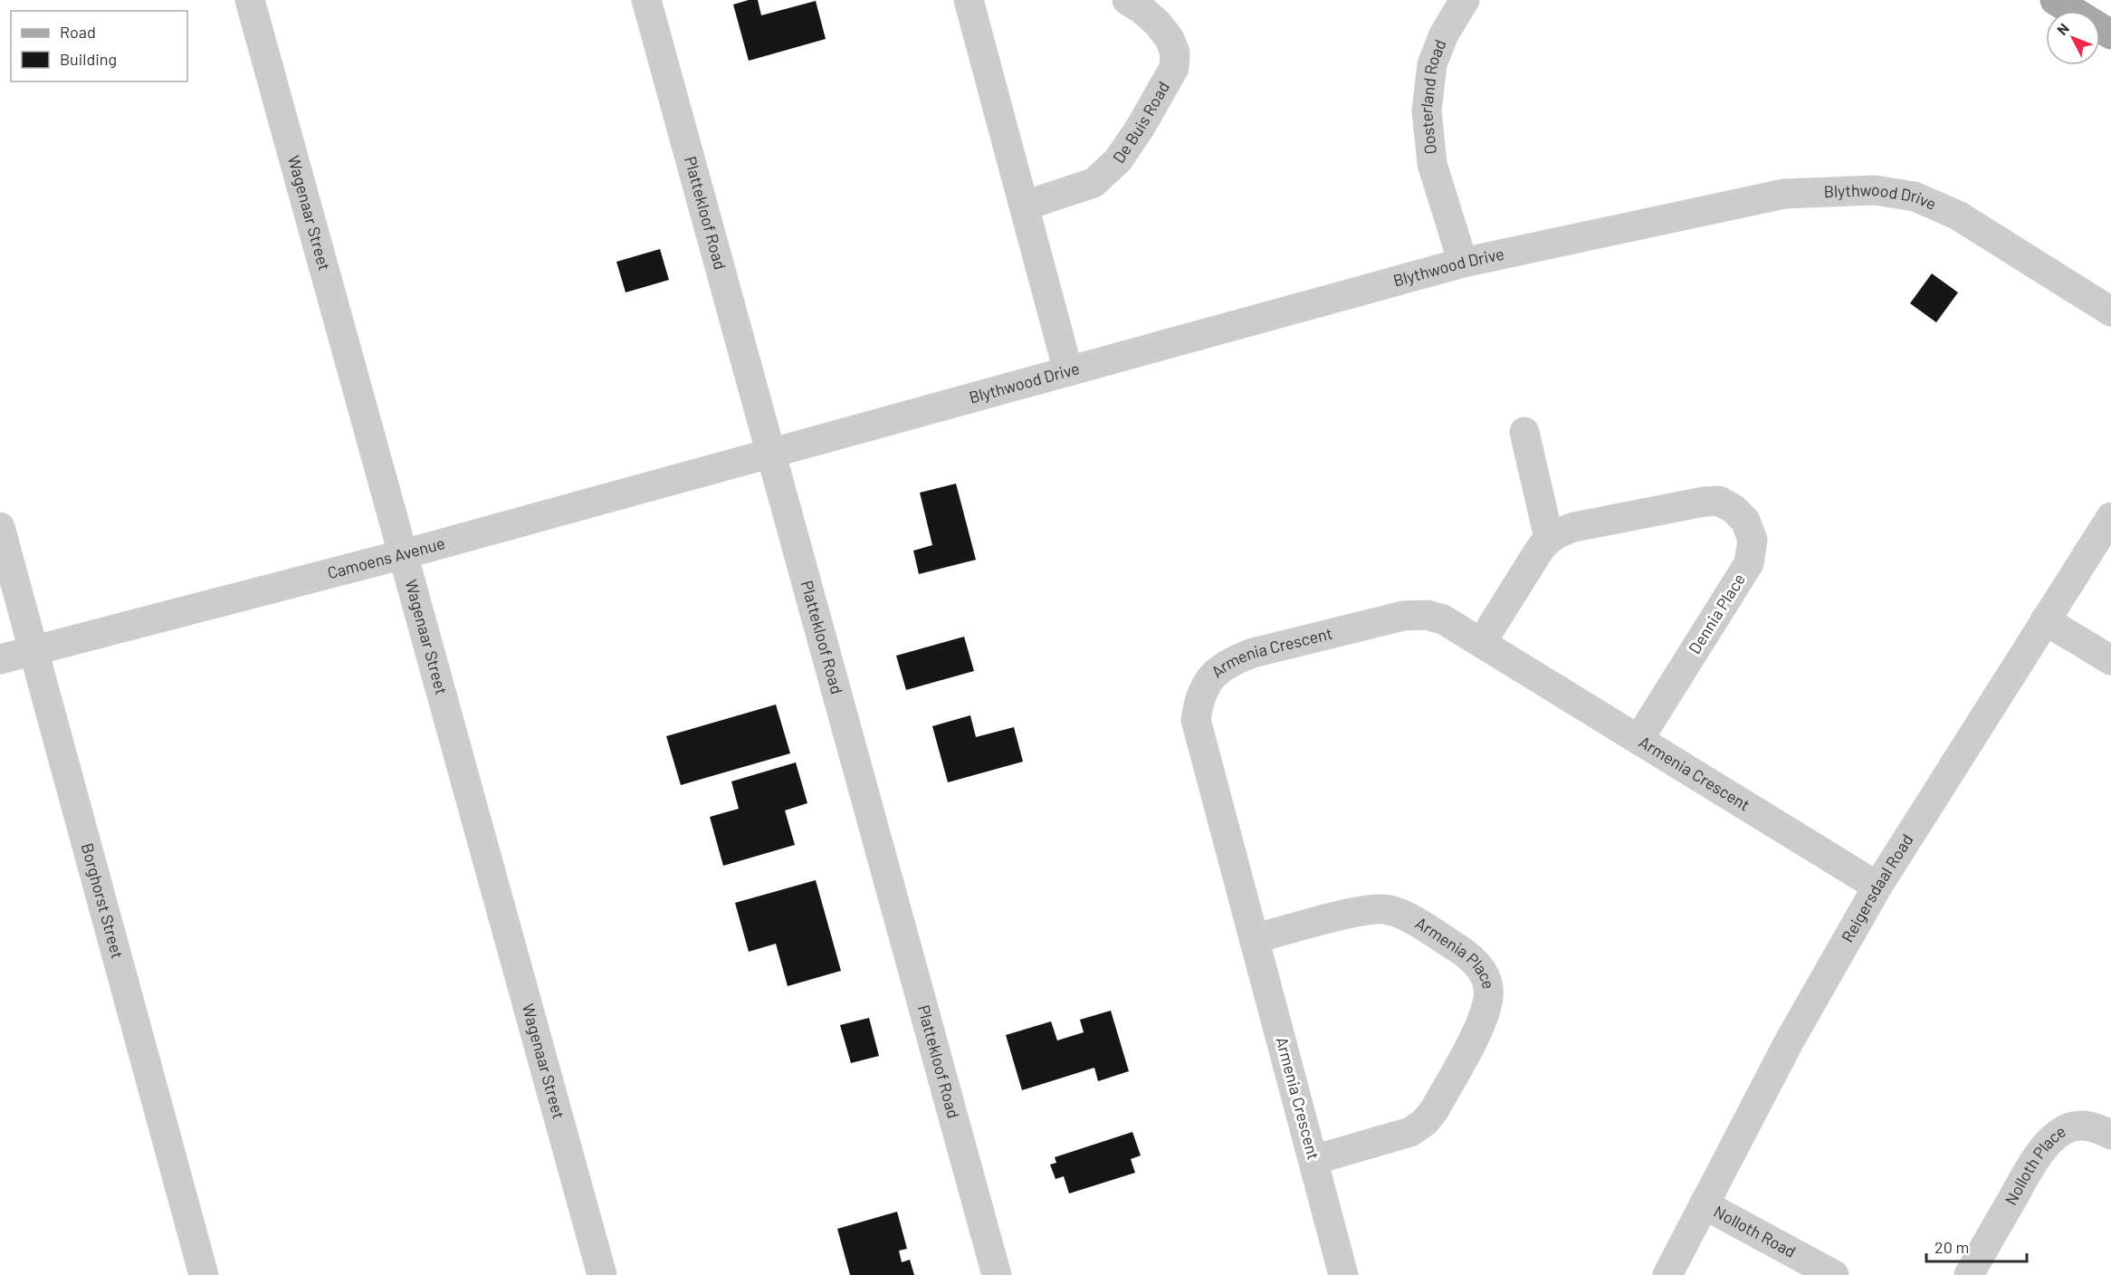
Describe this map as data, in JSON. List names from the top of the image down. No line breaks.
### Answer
{"streets":{"street":["Oosterland Road","De Buis Road","Blythwood Drive","Wagenaar Street","Plattekloof Road","Camoens Avenue","Dennia Place","Armenia Crescent","Reigersdaal Road","Borghorst Street","Armenia Place","Nolloth Place","Nolloth Road"]},"crossings":[["Oosterland Road","Blythwood Drive"],["Blythwood Drive","Plattekloof Road"],["Blythwood Drive","Camoens Avenue"],["Wagenaar Street","Camoens Avenue"],["Plattekloof Road","Camoens Avenue"],["Camoens Avenue","Borghorst Street"],["Dennia Place","Armenia Crescent"],["Armenia Crescent","Reigersdaal Road"],["Armenia Crescent","Armenia Place"],["Reigersdaal Road","Nolloth Road"]],"legend":["Road","Building"],"scale_bar":"20 m","north":"top left"}
